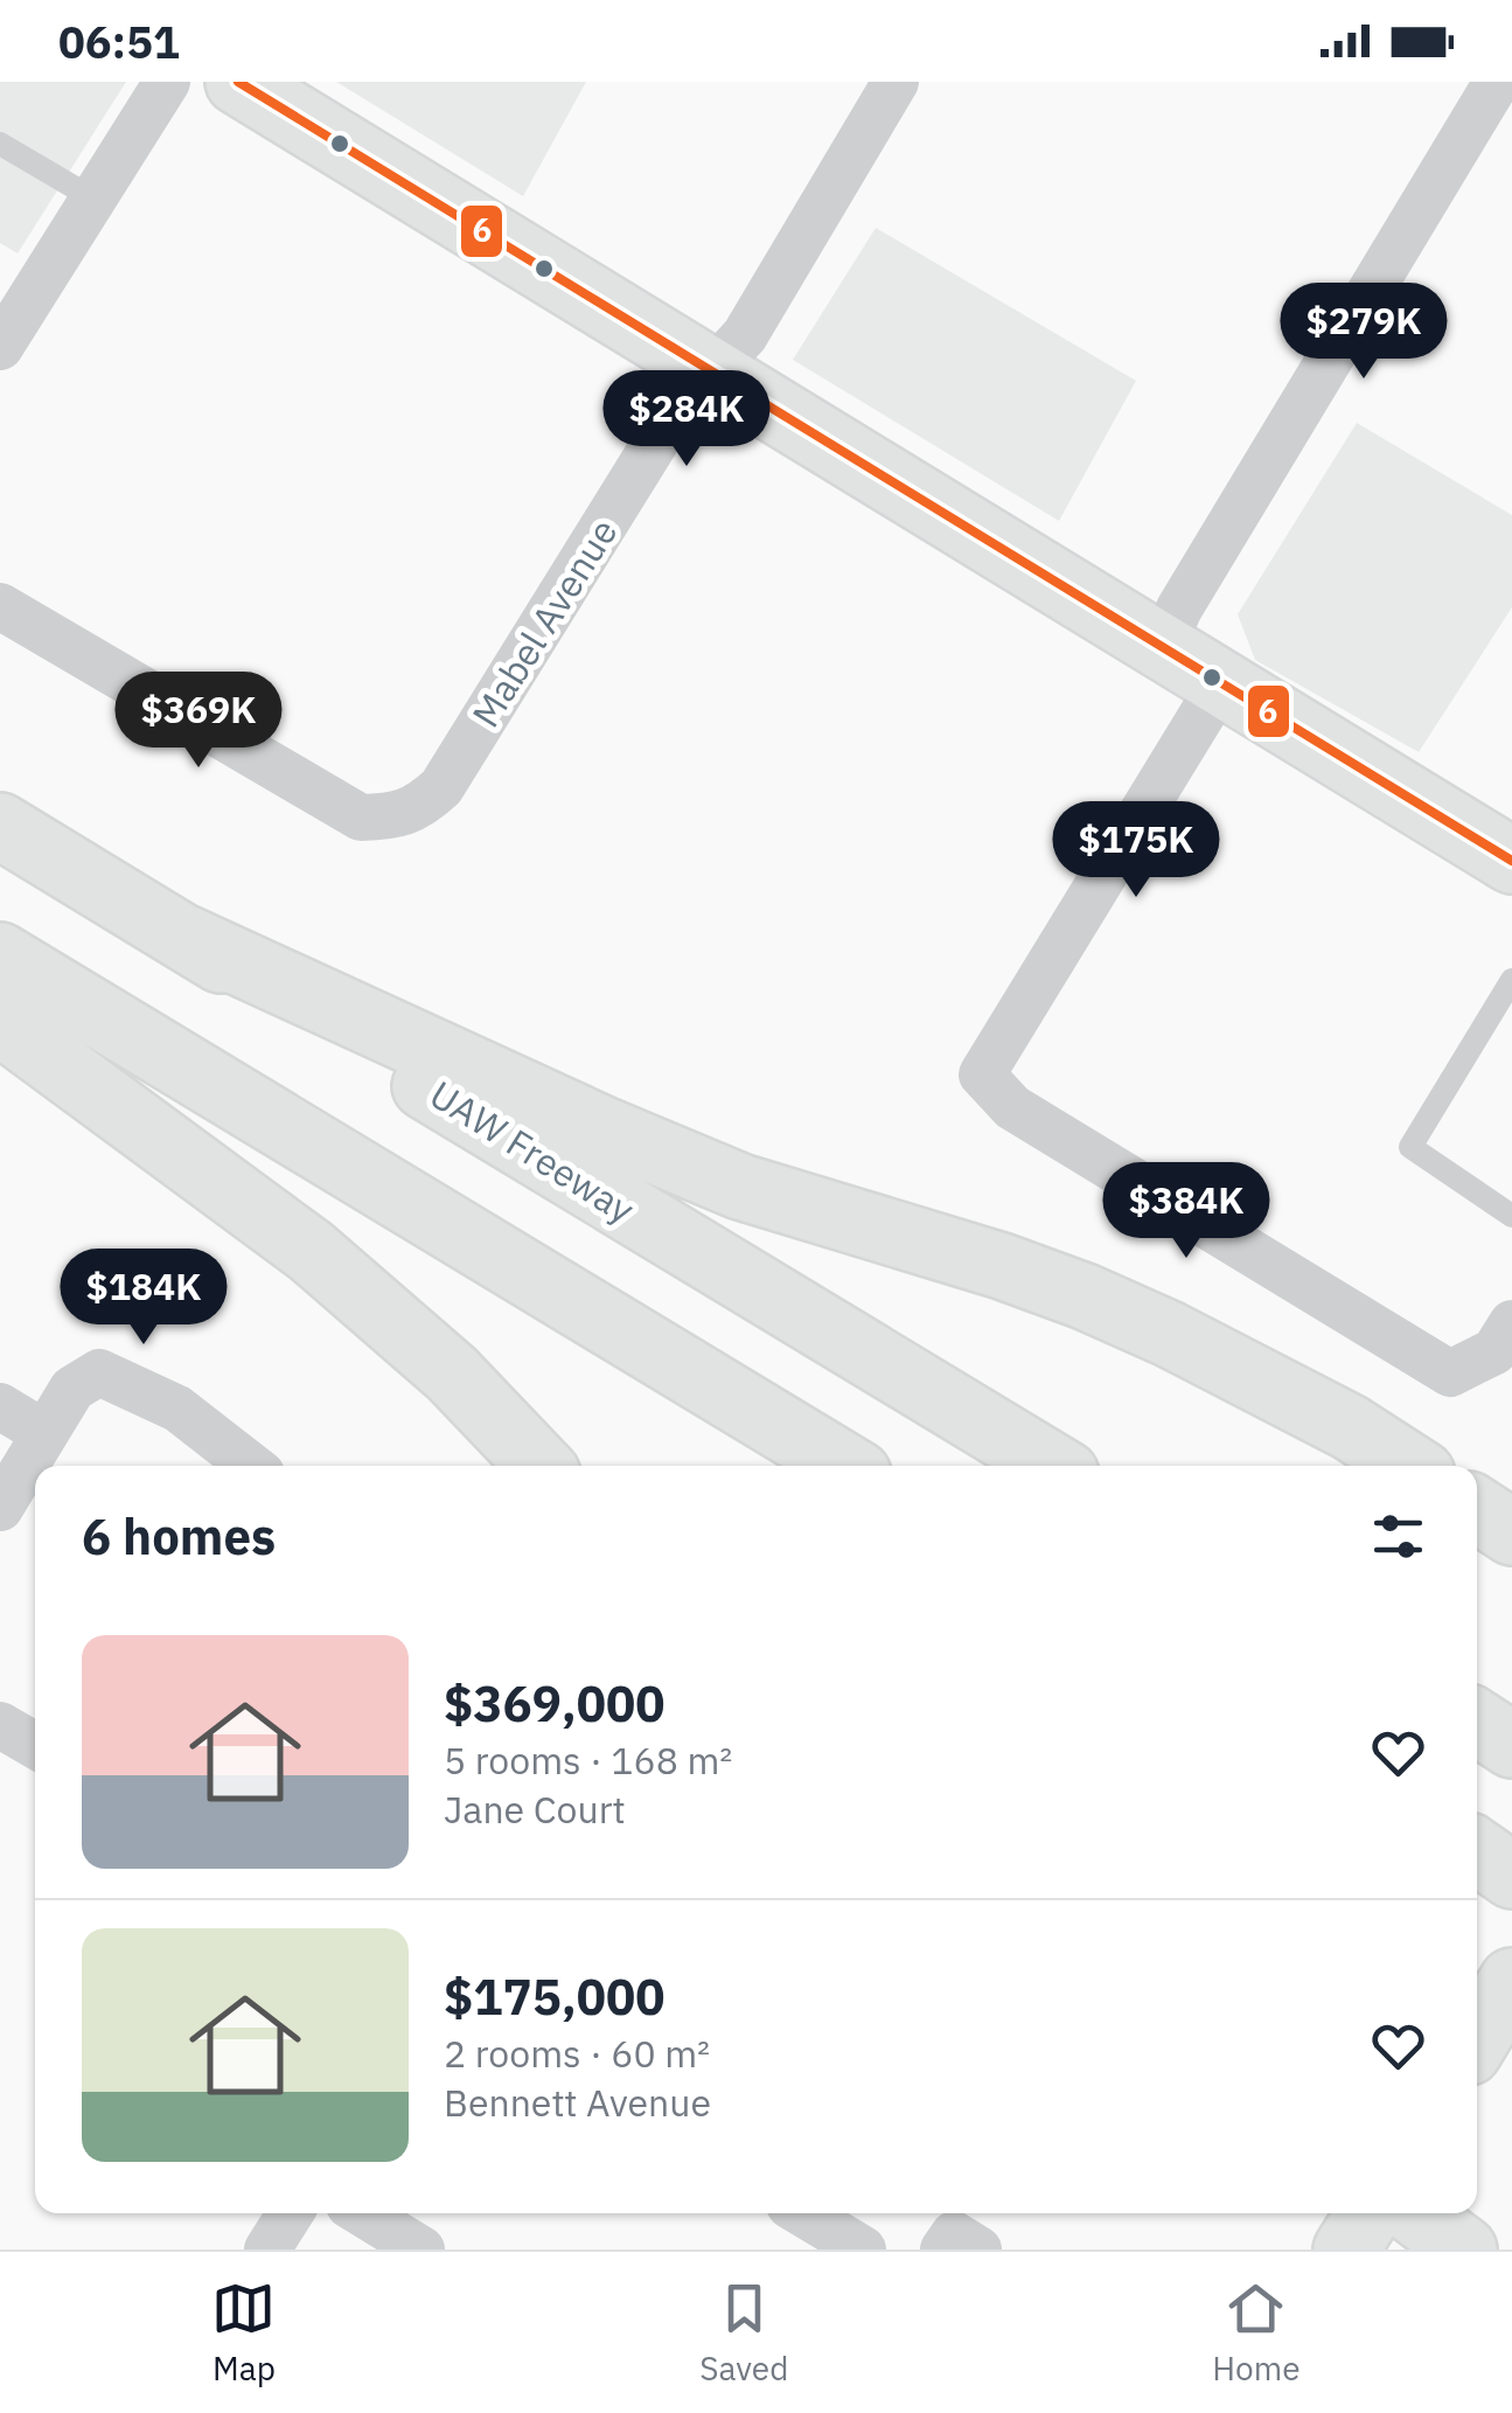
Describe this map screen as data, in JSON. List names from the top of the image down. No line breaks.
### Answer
{"streets":{"main road":["UAW Freeway"],"street":["Mabel Avenue"]},"lines":["transit line 6"],"page":{"status":"06:51","price":["$279K","$284K","$369K","$175K","$384K","$184K"],"heading":"6 homes","list":[{"name":"$369,000","note":"5 rooms · 168 m² · Jane Court"},{"name":"$175,000","note":"2 rooms · 60 m² · Bennett Avenue"}],"tabs":["Map","Saved","Home"]}}
